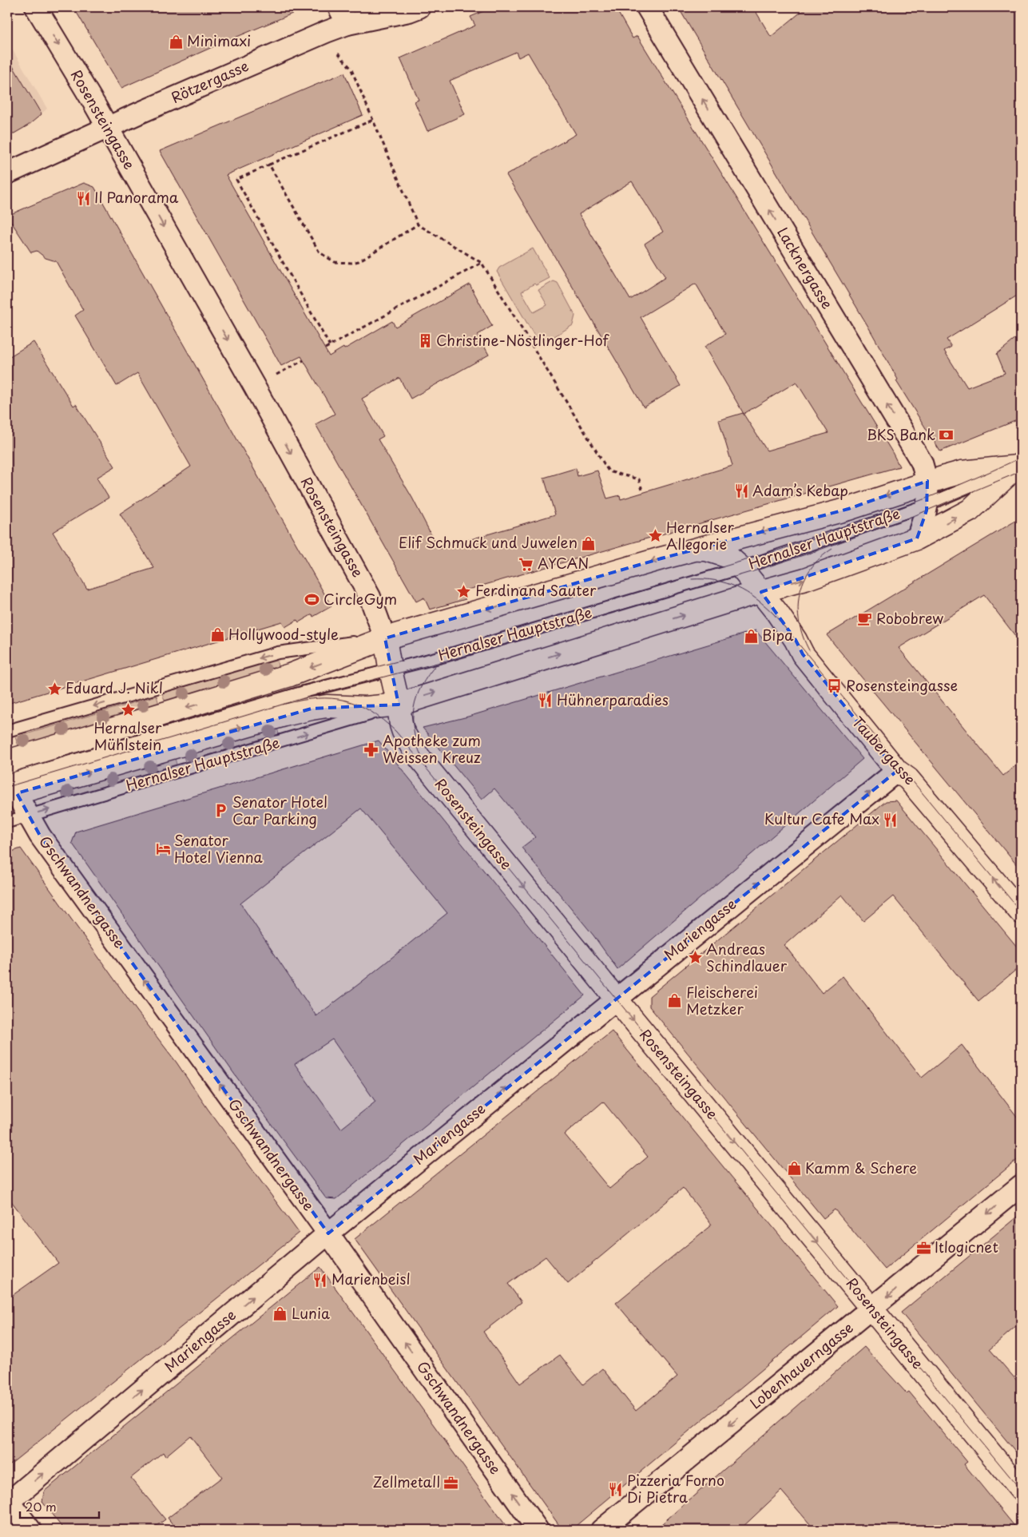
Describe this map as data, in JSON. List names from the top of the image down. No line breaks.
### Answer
{"streets":{"main road":["Rosensteingasse","Hernalser Hauptstraße","Taubergasse"],"street":["Rötzergasse","Lacknergasse","Gschwandnergasse","Mariengasse","Lobenhauerngasse"]},"crossings":[["Rötzergasse","Rosensteingasse"],["Rosensteingasse","Hernalser Hauptstraße"],["Rosensteingasse","Mariengasse"],["Rosensteingasse","Lobenhauerngasse"],["Lacknergasse","Hernalser Hauptstraße"],["Hernalser Hauptstraße","Taubergasse"],["Hernalser Hauptstraße","Gschwandnergasse"],["Taubergasse","Mariengasse"],["Gschwandnergasse","Mariengasse"]],"one_way":["Rosensteingasse","Lacknergasse","Taubergasse","Gschwandnergasse","Mariengasse","Lobenhauerngasse"],"places":{"shop":["Minimaxi","Elif Schmuck und Juwelen","Hollywood-style","Bipa","Fleischerei Metzker","Kamm & Schere","Lunia"],"restaurant":["Il Panorama","Adam’s Kebap","Hühnerparadies","Kultur Cafe Max","Marienbeisl","Pizzeria Forno Di Pietra"],"building":["Christine-Nöstlinger-Hof"],"bank":["BKS Bank"],"place":["Hernalser Allegorie","Ferdinand Sauter","Eduard J. Nikl","Hernalser Mühlstein","Andreas Schindlauer"],"supermarket":["AYCAN"],"sports":["CircleGym"],"cafe":["Robobrew"],"bus stop":["Rosensteingasse"],"pharmacy":["Apotheke zum Weissen Kreuz"],"parking":["Senator Hotel Car Parking"],"hotel":["Senator Hotel Vienna"],"office":["Itlogicnet","Zellmetall"]},"scale_bar":"20 m"}
